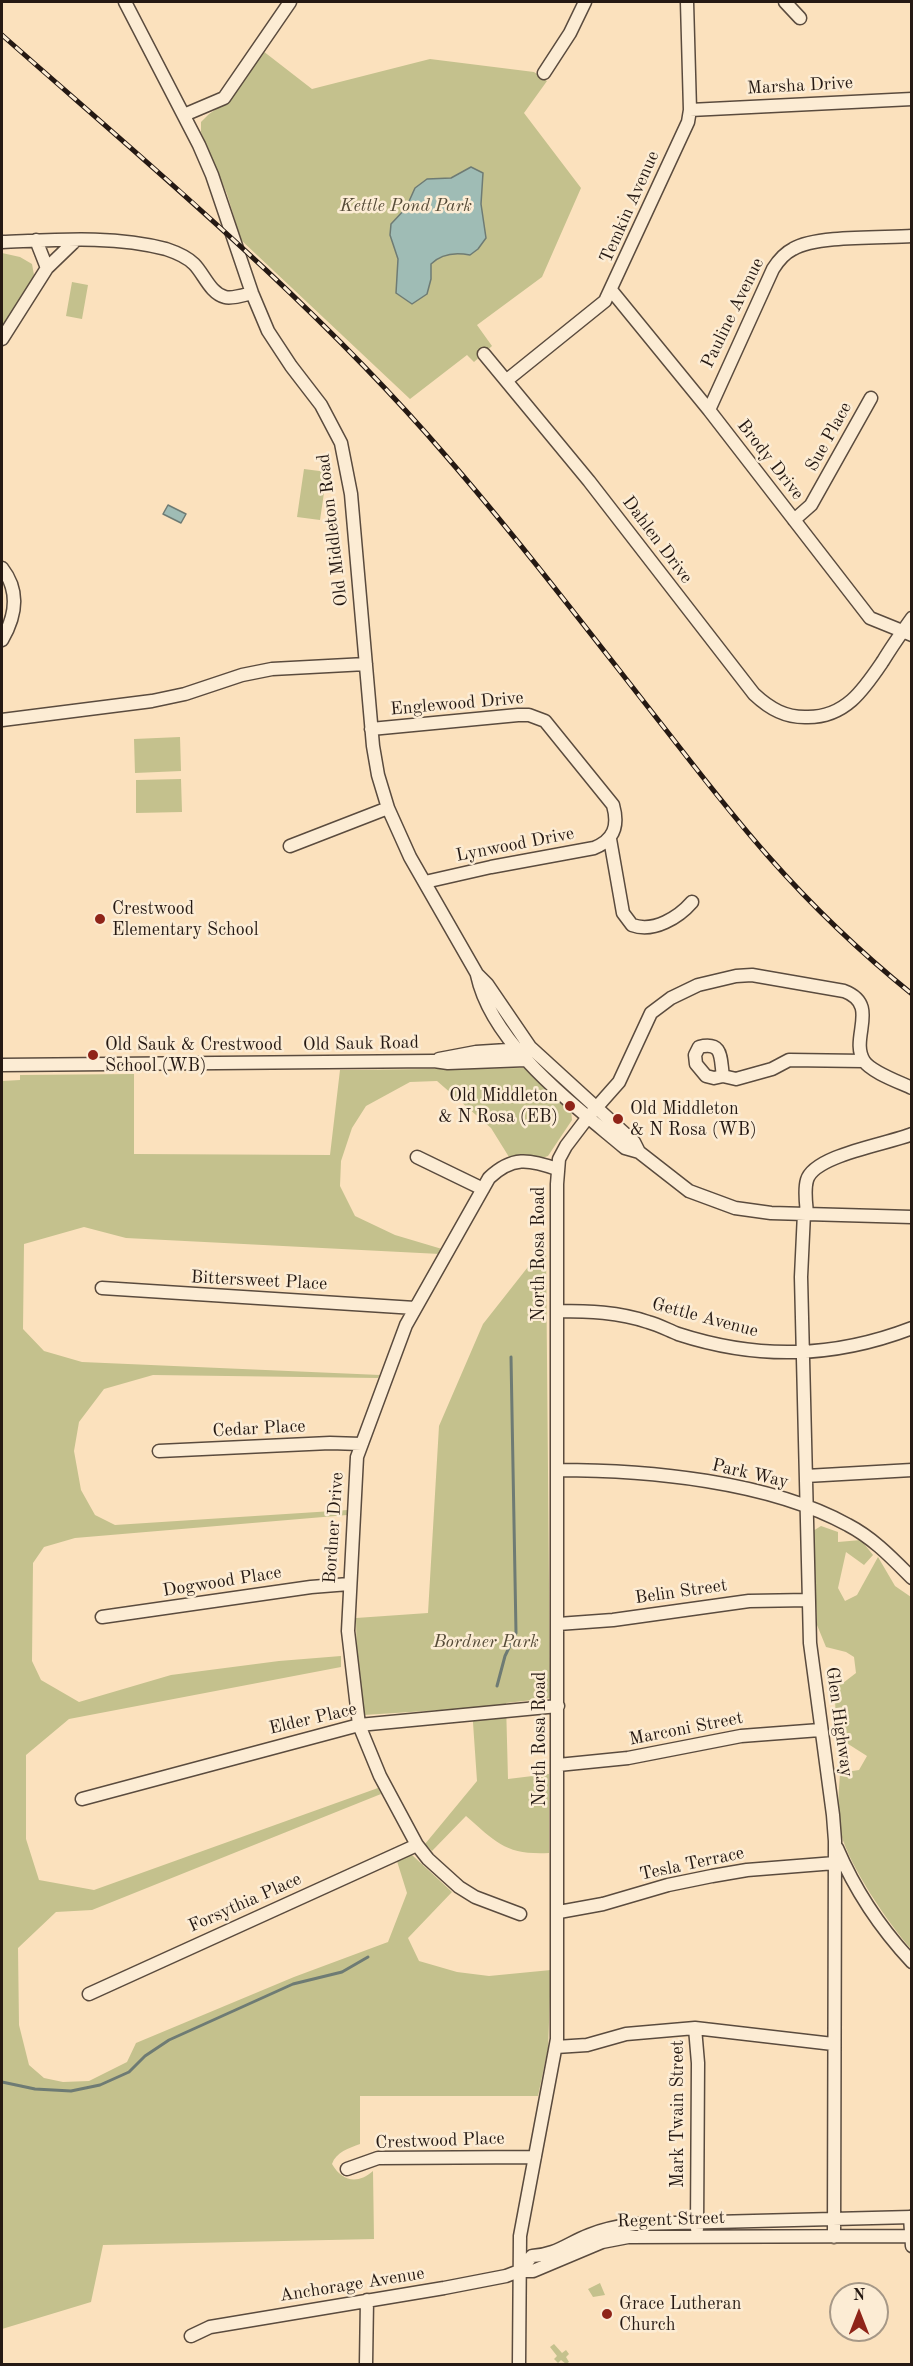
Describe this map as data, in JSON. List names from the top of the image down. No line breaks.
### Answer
{"streets":{"street":["Marsha Drive","Temkin Avenue","Pauline Avenue","Sue Place","Brody Drive","Old Middleton Road","Dahlen Drive","Englewood Drive","Lynwood Drive","Old Sauk Road","North Rosa Road","Bittersweet Place","Gettle Avenue","Cedar Place","Park Way","Bordner Drive","Dogwood Place","Belin Street","Elder Place","Glen Highway","Marconi Street","Tesla Terrace","Forsythia Place","Mark Twain Street","Crestwood Place","Regent Street","Anchorage Avenue"]},"crossings":[["Marsha Drive","Temkin Avenue"],["Temkin Avenue","Brody Drive"],["Temkin Avenue","Dahlen Drive"],["Pauline Avenue","Brody Drive"],["Sue Place","Brody Drive"],["Brody Drive","Dahlen Drive"],["Old Middleton Road","Englewood Drive"],["Old Middleton Road","Lynwood Drive"],["Old Middleton Road","Old Sauk Road"],["Old Middleton Road","North Rosa Road"],["Old Middleton Road","Glen Highway"],["Englewood Drive","Lynwood Drive"],["North Rosa Road","Gettle Avenue"],["North Rosa Road","Park Way"],["North Rosa Road","Bordner Drive"],["North Rosa Road","Belin Street"],["North Rosa Road","Elder Place"],["North Rosa Road","Marconi Street"],["North Rosa Road","Tesla Terrace"],["North Rosa Road","Crestwood Place"],["North Rosa Road","Regent Street"],["North Rosa Road","Anchorage Avenue"],["Bittersweet Place","Bordner Drive"],["Gettle Avenue","Glen Highway"],["Cedar Place","Bordner Drive"],["Park Way","Glen Highway"],["Bordner Drive","Dogwood Place"],["Bordner Drive","Elder Place"],["Bordner Drive","Forsythia Place"],["Belin Street","Glen Highway"],["Glen Highway","Marconi Street"],["Glen Highway","Tesla Terrace"],["Glen Highway","Regent Street"],["Mark Twain Street","Regent Street"],["Regent Street","Anchorage Avenue"]],"parks":["Kettle Pond Park","Bordner Park"],"places":["Crestwood Elementary School","Old Sauk & Crestwood School (WB)","Old Middleton & N Rosa (EB)","Old Middleton & N Rosa (WB)","Grace Lutheran Church"],"north":"top"}
